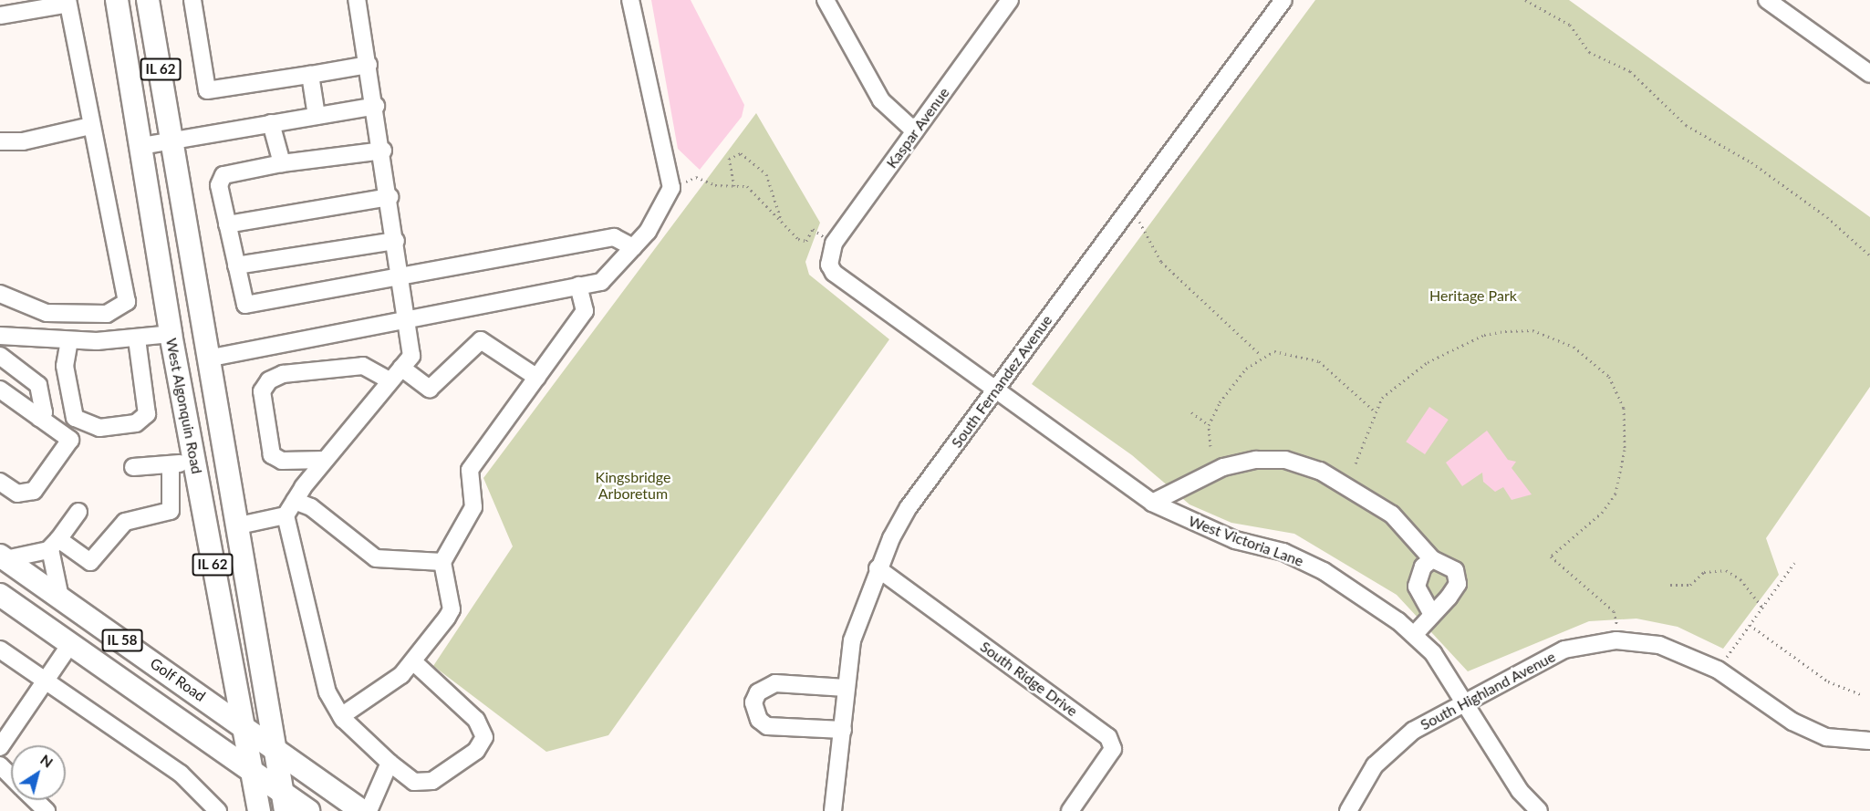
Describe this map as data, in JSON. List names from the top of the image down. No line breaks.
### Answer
{"streets":{"main road":["IL 62","West Algonquin Road","IL 58","Golf Road"],"street":["Kaspar Avenue","South Fernandez Avenue","West Victoria Lane","South Ridge Drive","South Highland Avenue"]},"crossings":[["IL 62","IL 58"],["IL 62","Golf Road"],["Kaspar Avenue","West Victoria Lane"],["South Fernandez Avenue","West Victoria Lane"],["South Fernandez Avenue","South Ridge Drive"],["West Algonquin Road","IL 58"],["West Algonquin Road","Golf Road"],["West Victoria Lane","South Highland Avenue"],["IL 58","Golf Road"]],"parks":["Heritage Park","Kingsbridge Arboretum"],"north":"top right"}
